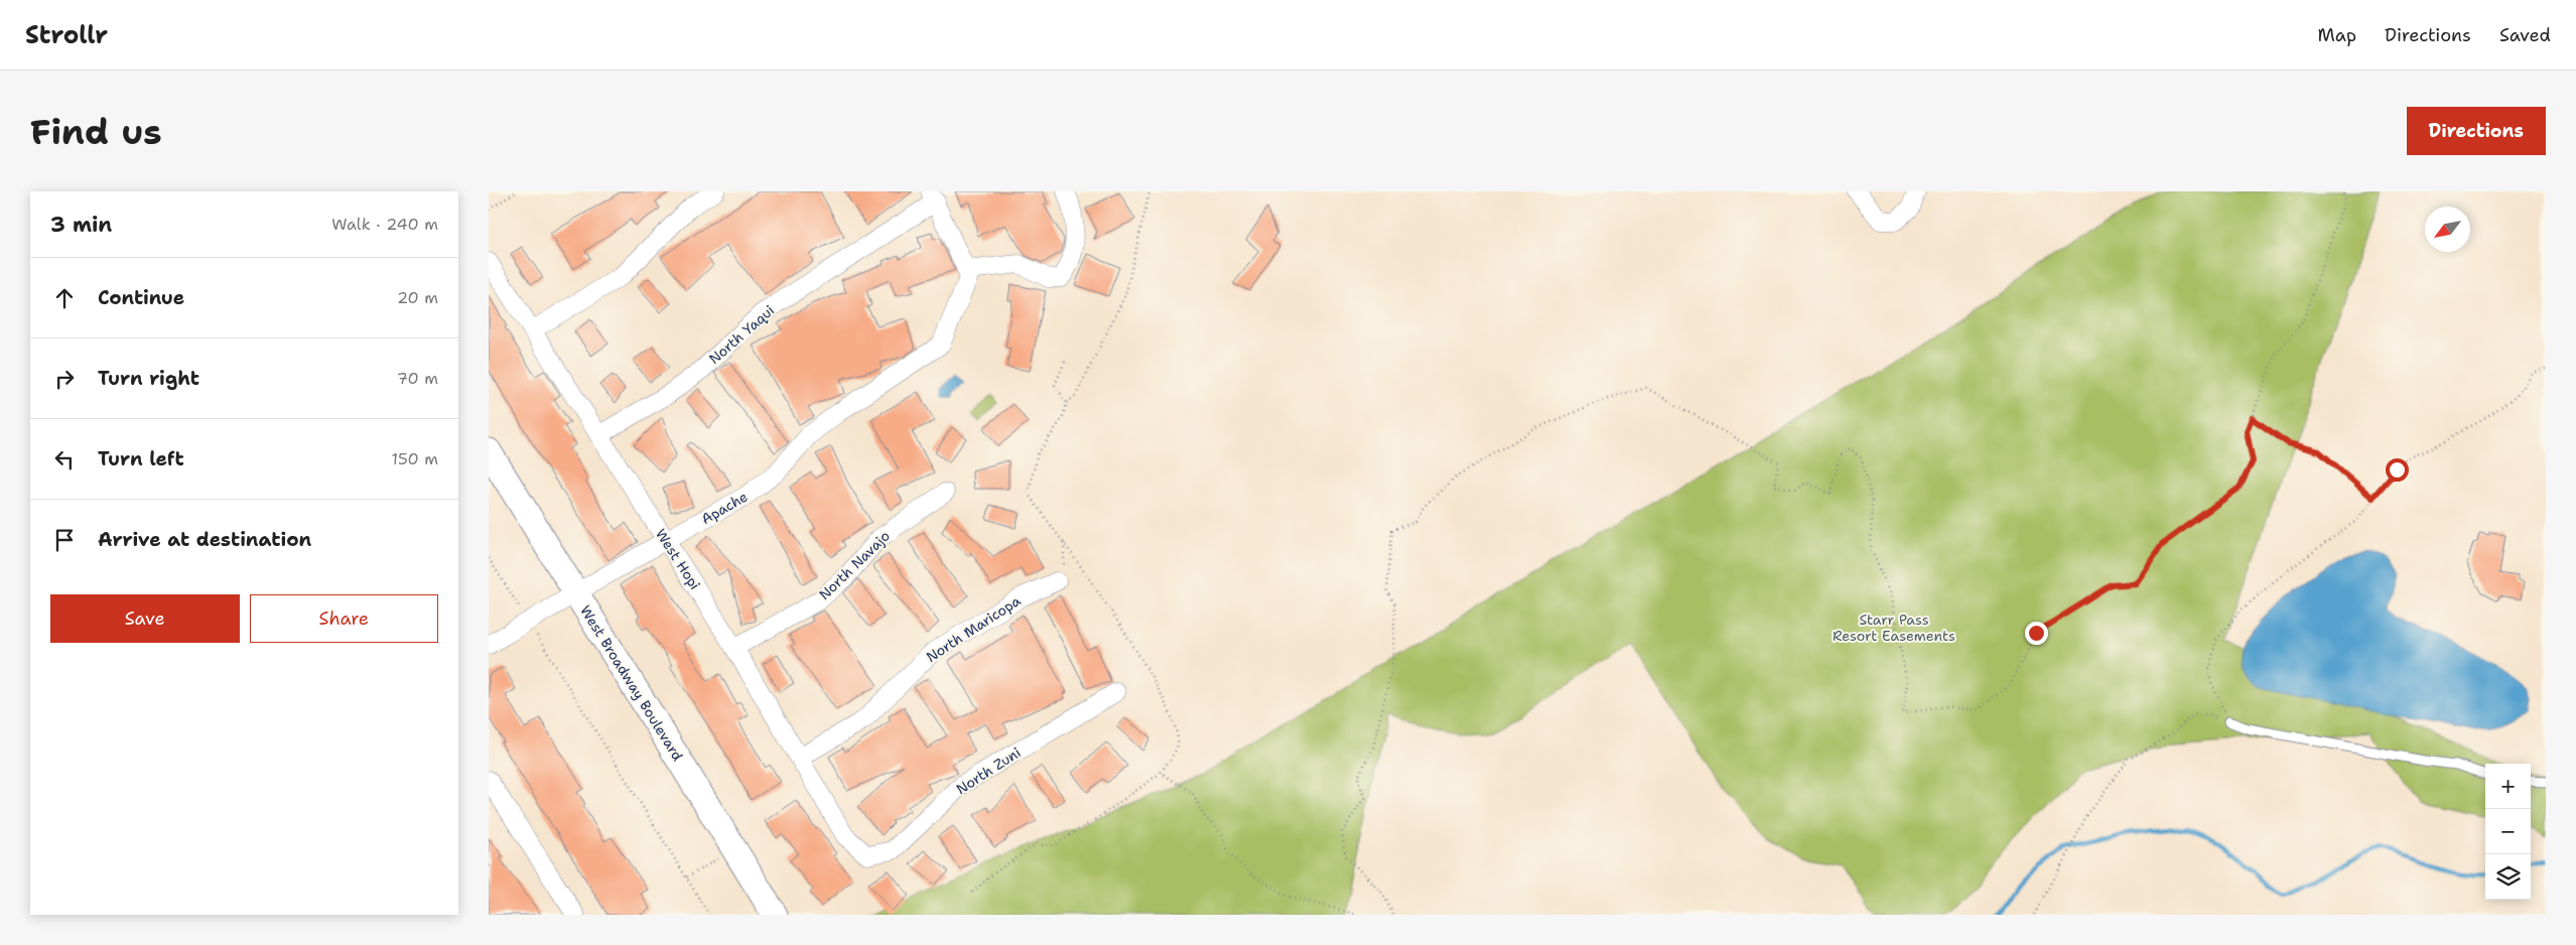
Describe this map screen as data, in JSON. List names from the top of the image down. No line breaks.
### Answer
{"streets":{"street":["North Yaqui","Apache","West Hopi","North Navajo","North Maricopa","West Broadway Boulevard","North Zuni"]},"crossings":[["North Yaqui","West Hopi"],["Apache","West Hopi"],["Apache","West Broadway Boulevard"],["West Hopi","North Navajo"],["West Hopi","North Maricopa"],["West Hopi","North Zuni"]],"parks":["Starr Pass Resort Easements"],"north":"bottom left","page":{"header":"Strollr","nav":["Map","Directions","Saved"],"buttons":["Directions",["Save","Share"]],"title":"Find us","heading":["3 min","Walk · 240 m"],"list":[["Continue","20 m"],["Turn right","70 m"],["Turn left","150 m"],"Arrive at destination"],"map_buttons":["+","−"]}}
